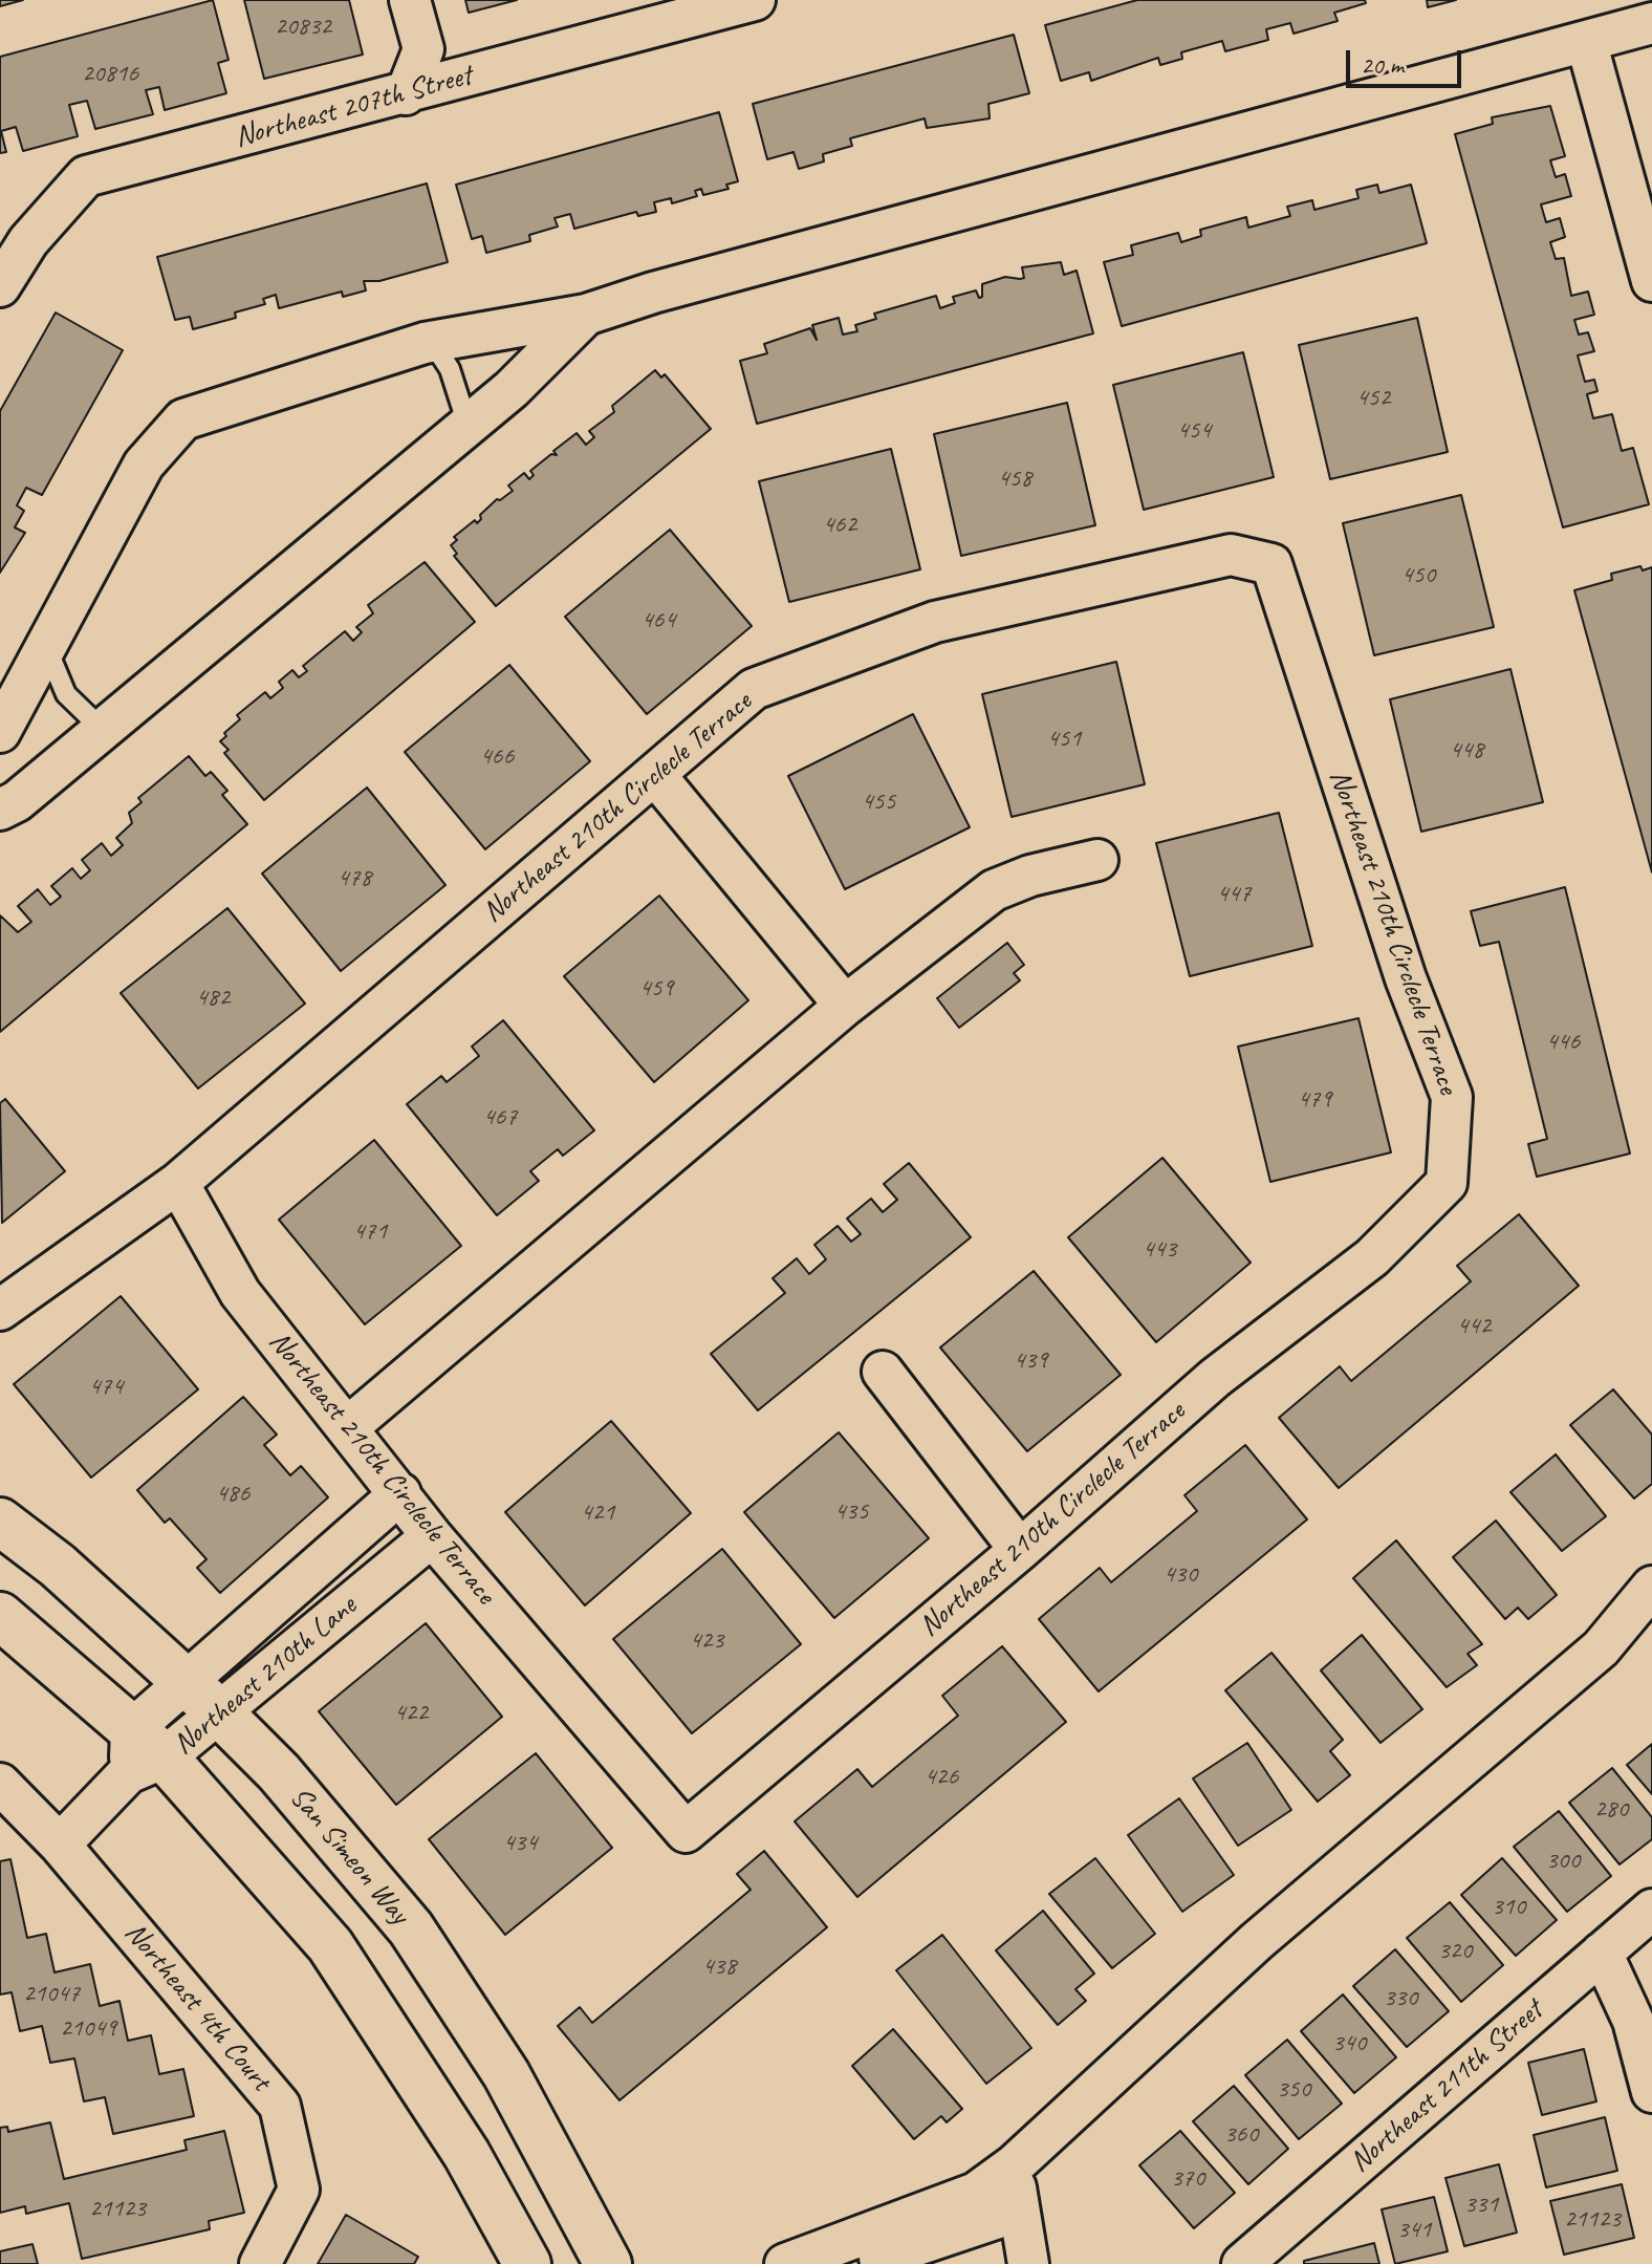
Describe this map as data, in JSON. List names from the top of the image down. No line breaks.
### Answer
{"streets":{"street":["Northeast 207th Street","Northeast 210th Circlecle Terrace","Northeast 210th Lane","San Simeon Way","Northeast 4th Court","Northeast 211th Street"]},"crossings":[["Northeast 210th Circlecle Terrace","Northeast 210th Lane"],["Northeast 210th Lane","San Simeon Way"]],"house_numbers":["20832","20816","452","454","458","462","450","464","451","448","466","455","478","447","459","482","446","479","467","471","443","442","439","474","486","435","421","430","423","422","426","280","434","300","310","320","438","21047","330","21049","340","350","360","370","331","21123","21123","341"],"scale_bar":"20 m"}
